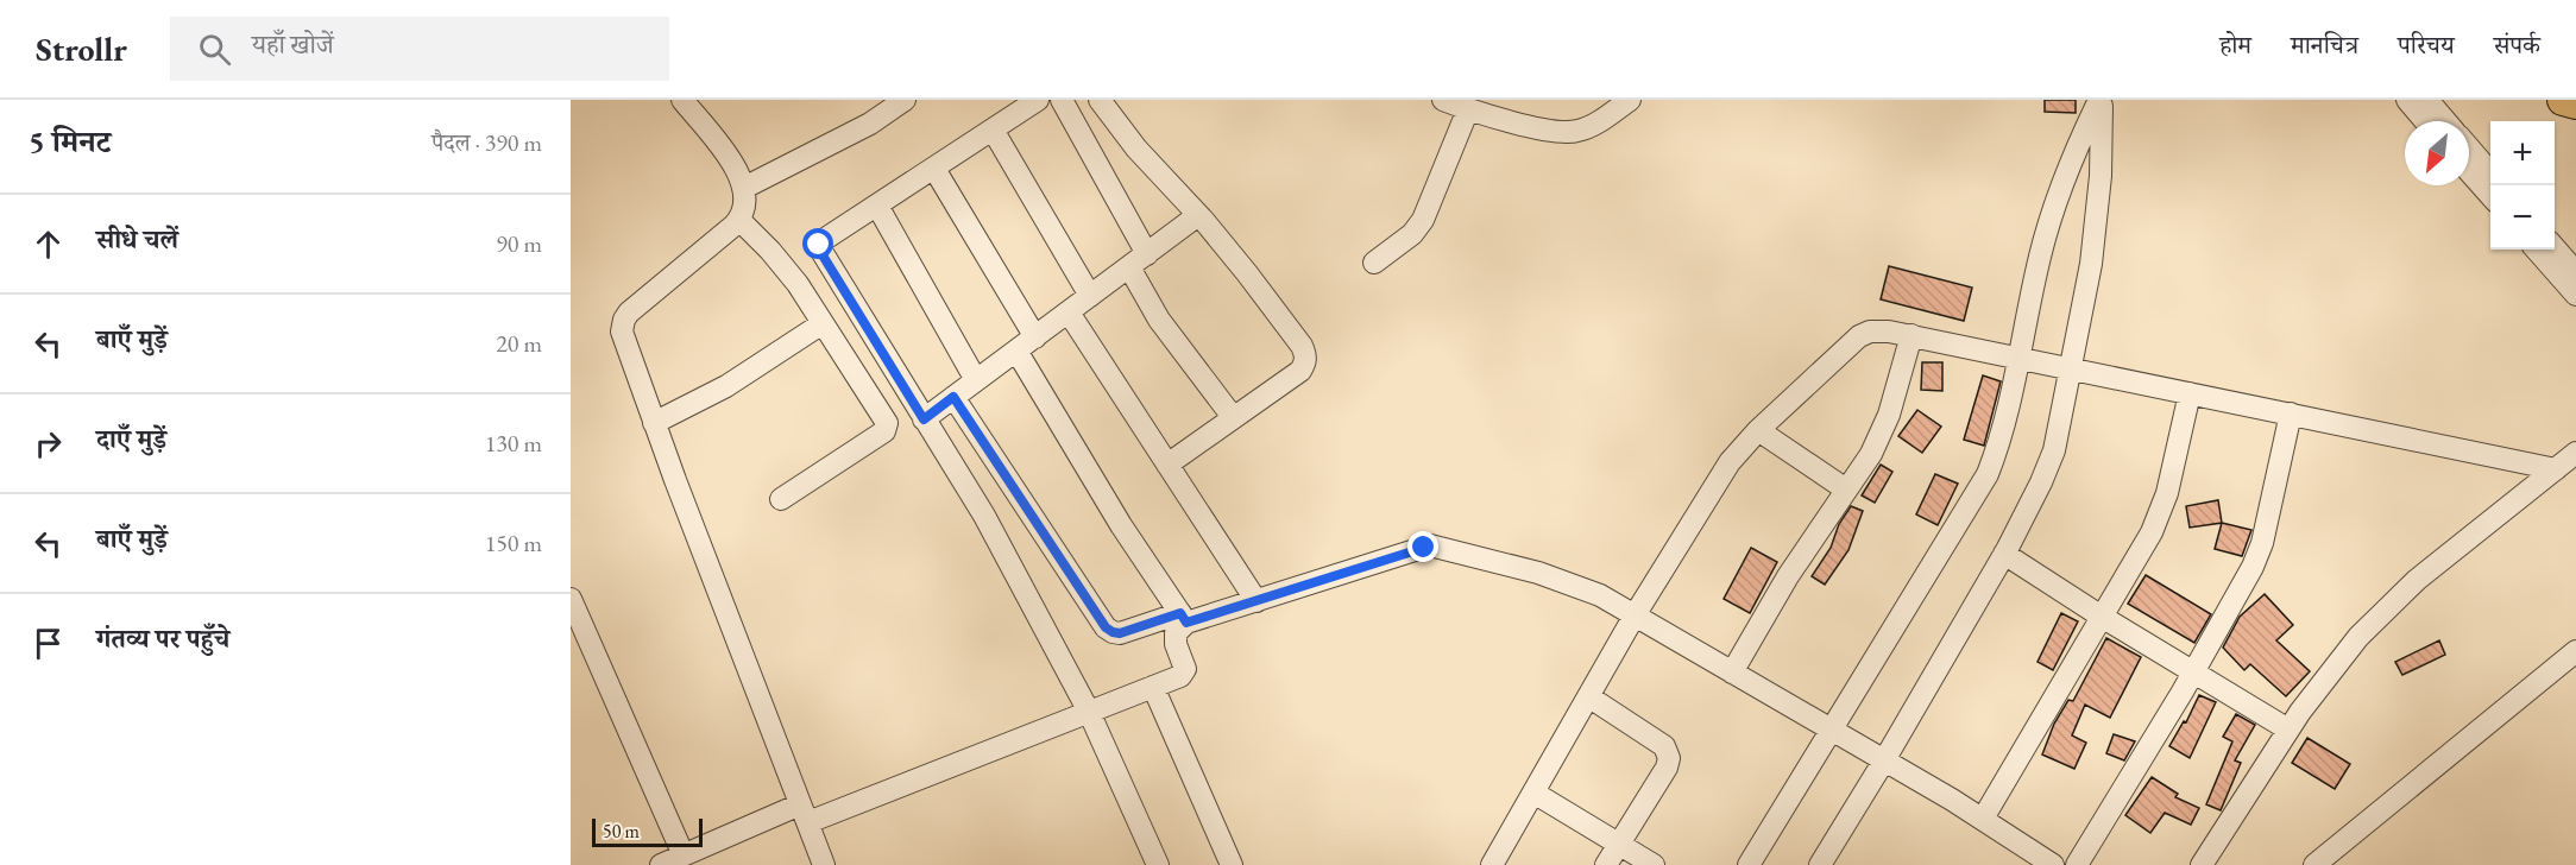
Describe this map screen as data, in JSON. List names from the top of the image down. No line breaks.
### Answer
{"scale_bar":"50 m","north":"bottom left","page":{"header":"Strollr","search":"यहाँ खोजें","nav":["होम","मानचित्र","परिचय","संपर्क"],"heading":["5 मिनट","पैदल · 390 m"],"map_buttons":["+","−"],"list":[["सीधे चलें","90 m"],["बाएँ मुड़ें","20 m"],["दाएँ मुड़ें","130 m"],["बाएँ मुड़ें","150 m"],"गंतव्य पर पहुँचे"],"scale":"50 m"}}
